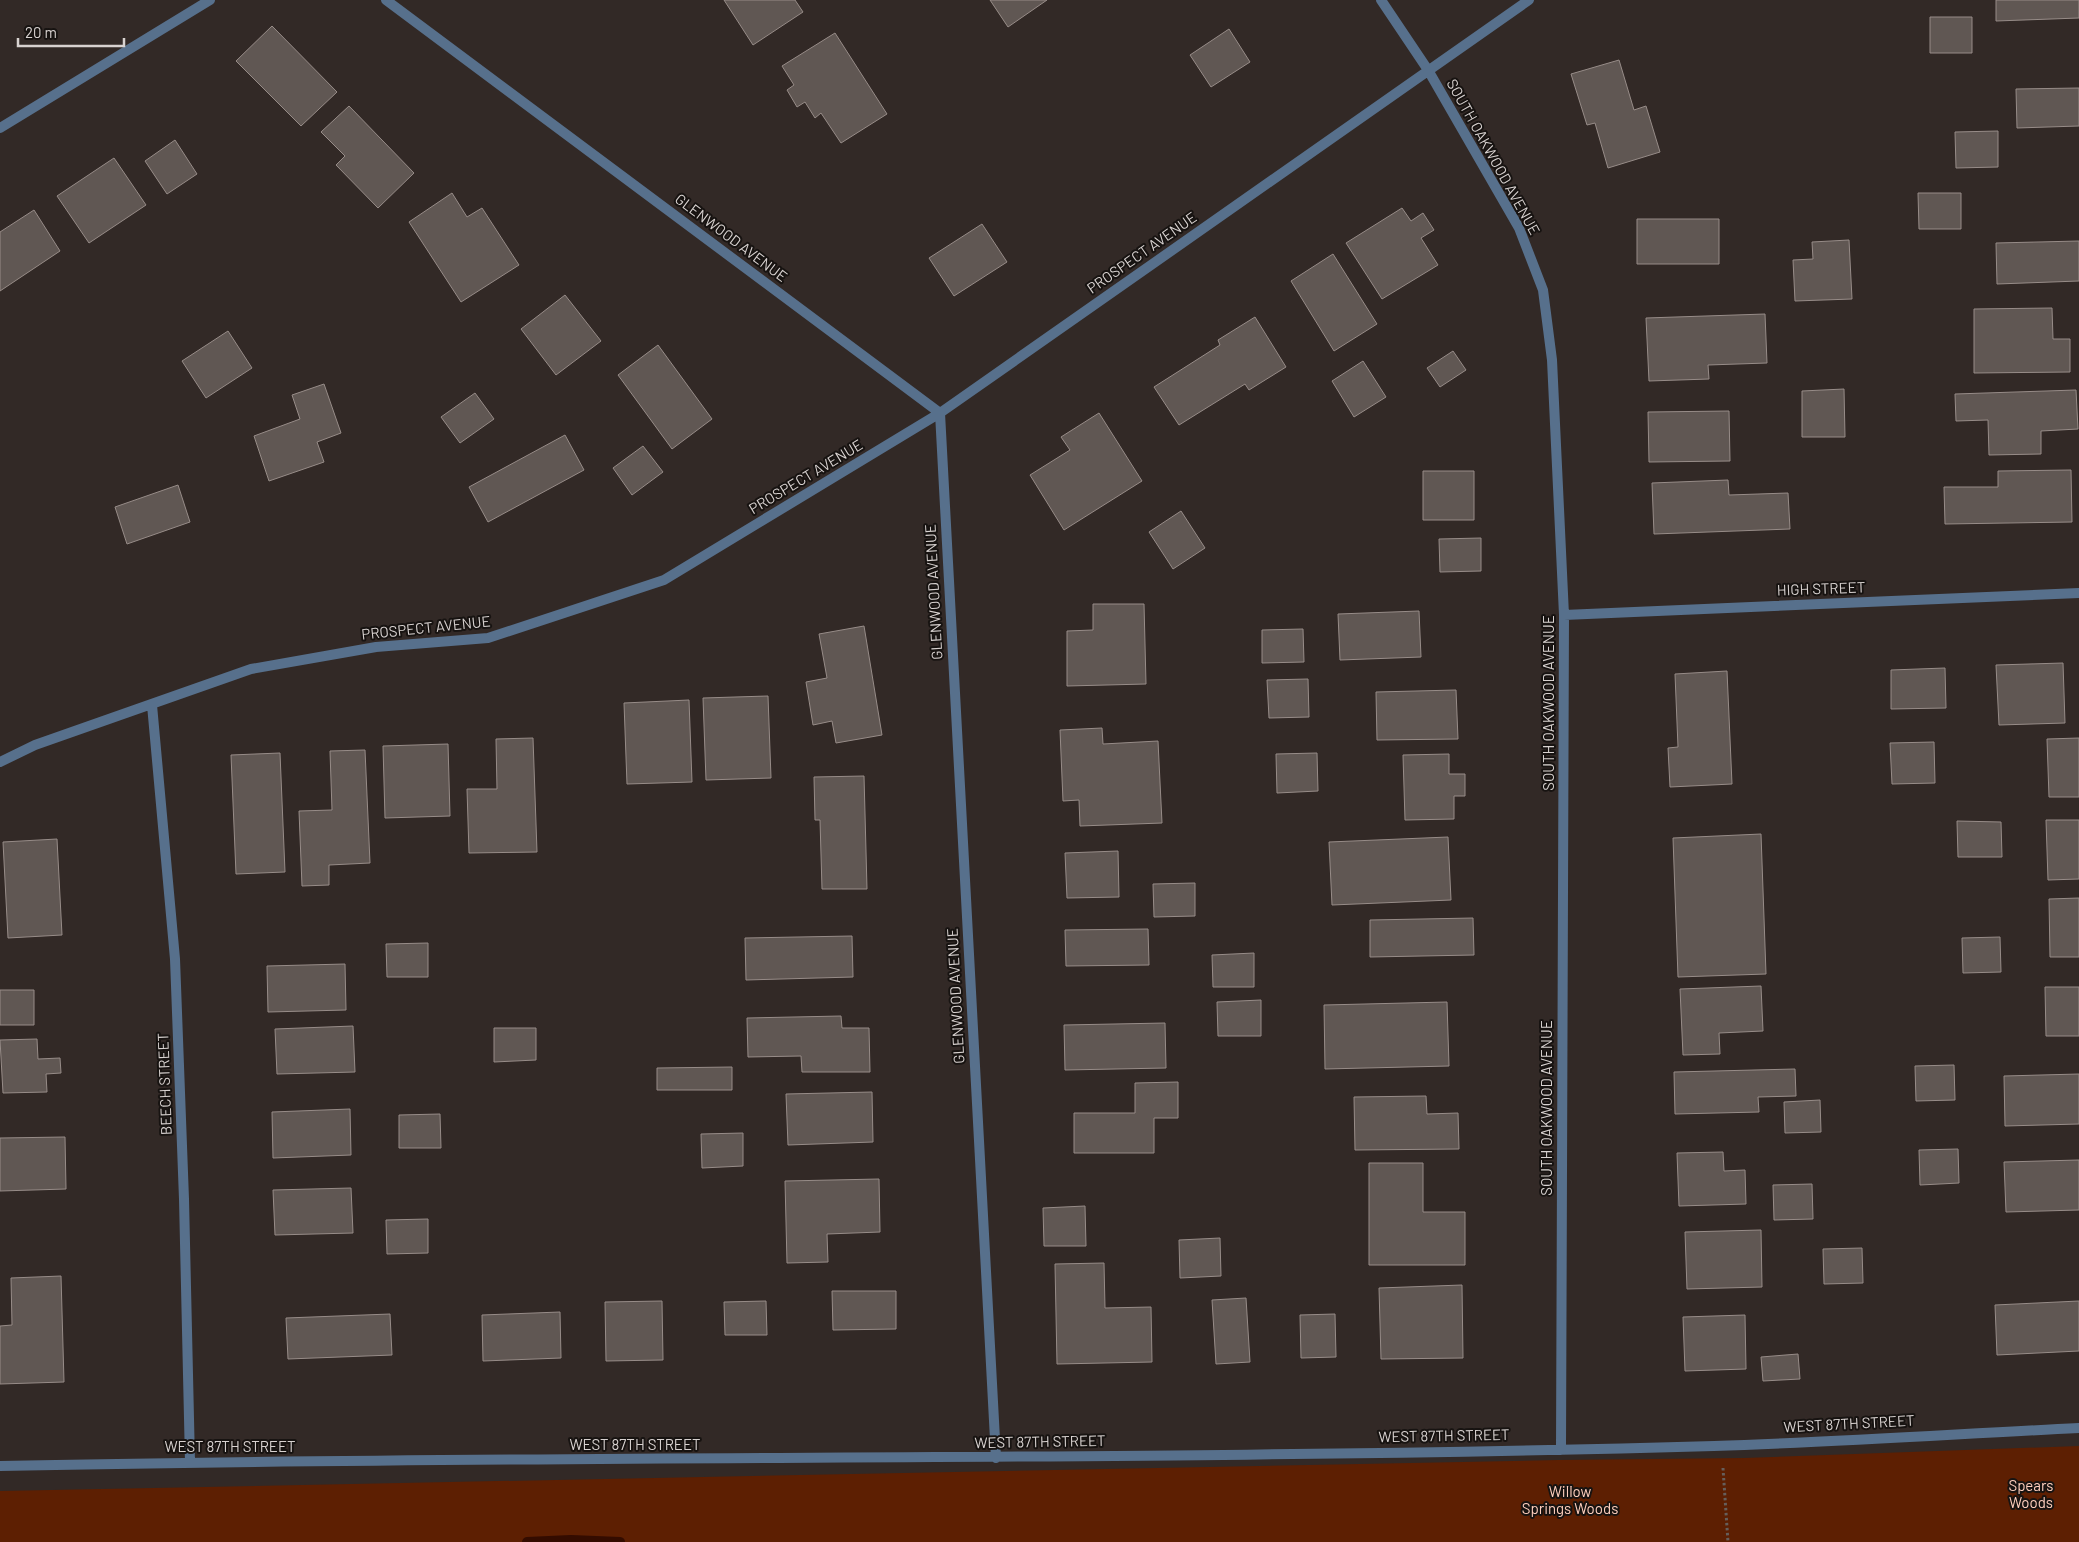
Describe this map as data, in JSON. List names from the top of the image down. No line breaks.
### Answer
{"streets":{"street":["SOUTH OAKWOOD AVENUE","GLENWOOD AVENUE","PROSPECT AVENUE","HIGH STREET","BEECH STREET","WEST 87TH STREET"]},"crossings":[["SOUTH OAKWOOD AVENUE","PROSPECT AVENUE"],["SOUTH OAKWOOD AVENUE","HIGH STREET"],["SOUTH OAKWOOD AVENUE","WEST 87TH STREET"],["GLENWOOD AVENUE","PROSPECT AVENUE"],["GLENWOOD AVENUE","WEST 87TH STREET"],["PROSPECT AVENUE","BEECH STREET"],["BEECH STREET","WEST 87TH STREET"]],"parks":["Spears Woods","Willow Springs Woods"],"scale_bar":"20 m"}
